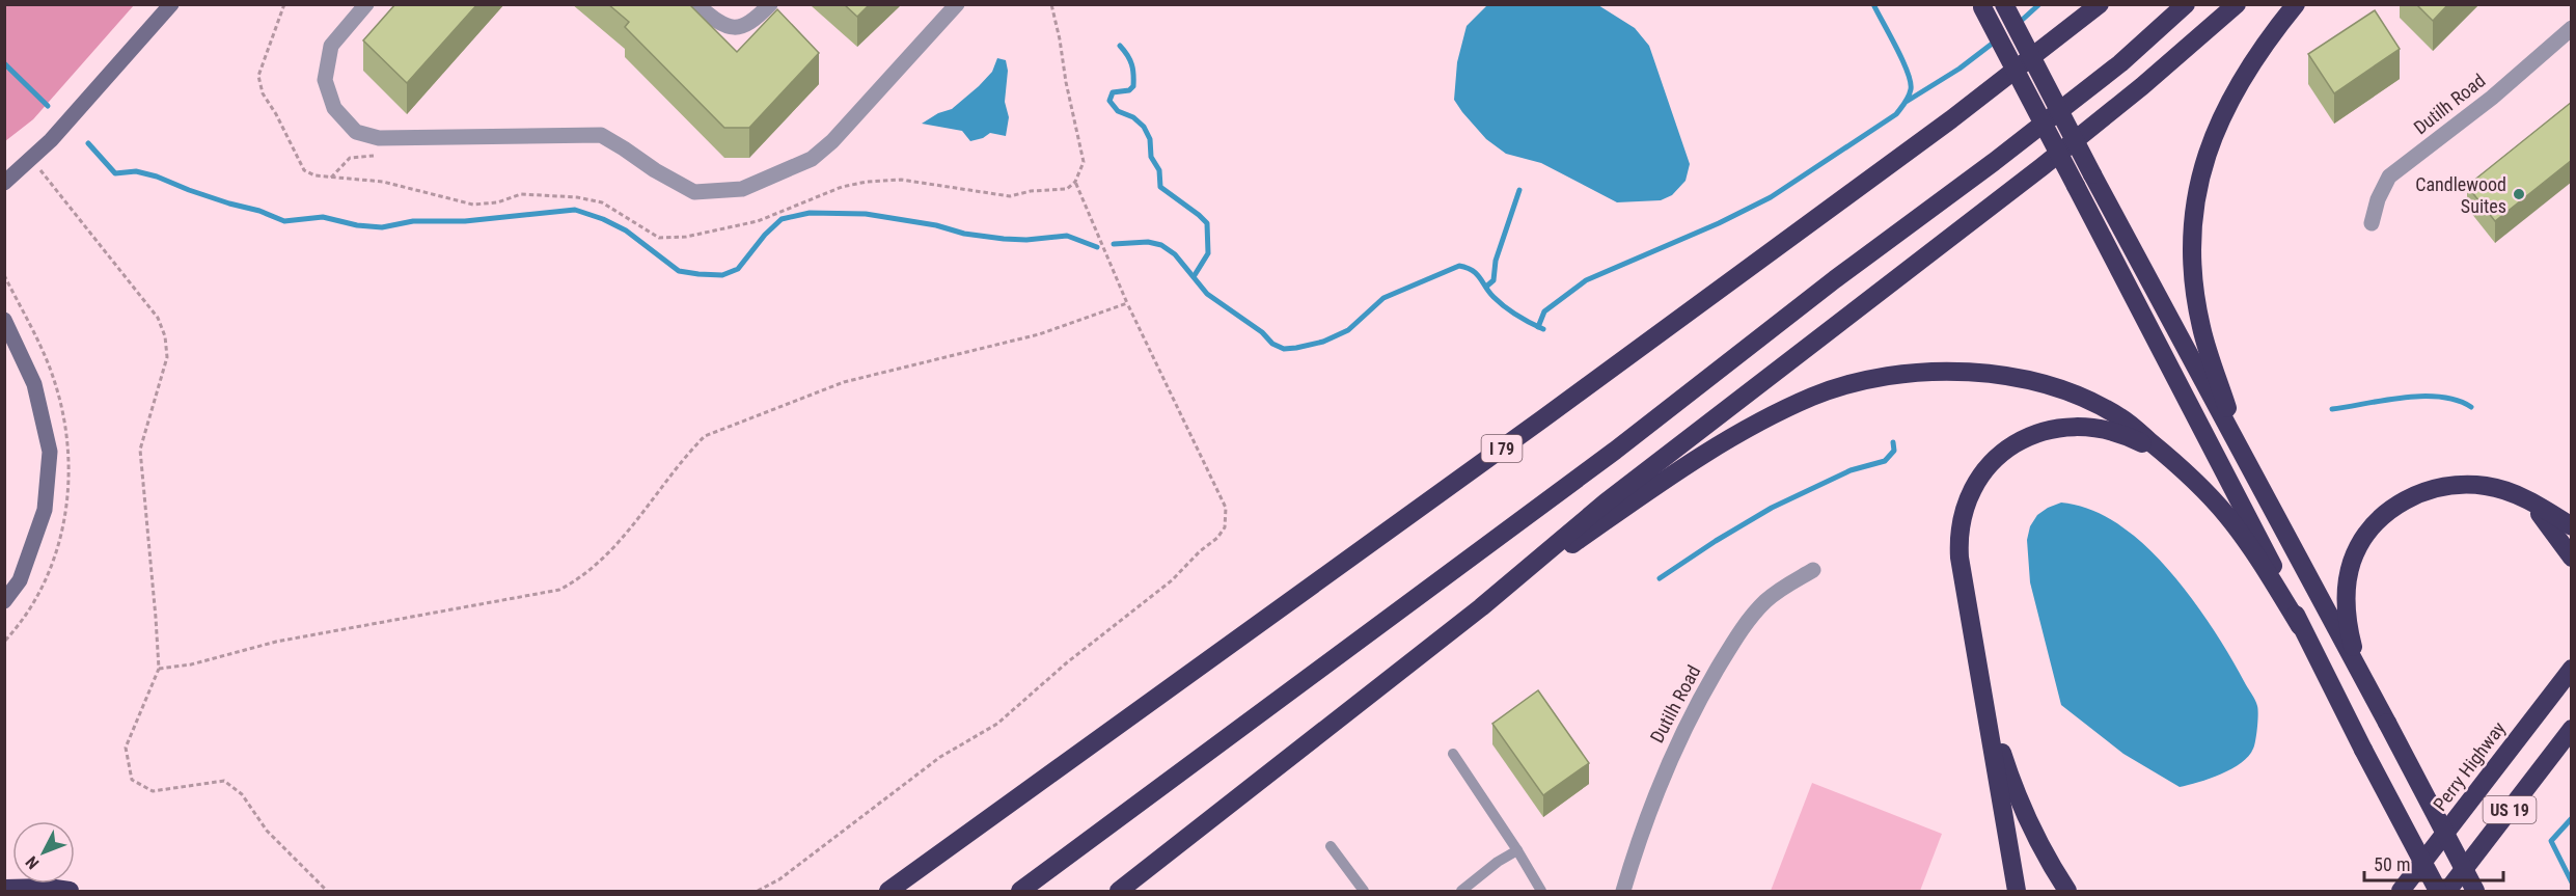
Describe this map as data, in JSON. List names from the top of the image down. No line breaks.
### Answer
{"streets":{"highway":["I 79","Perry Highway","US 19"],"street":["Dutilh Road"]},"places":["Candlewood Suites"],"scale_bar":"50 m","north":"bottom left"}
